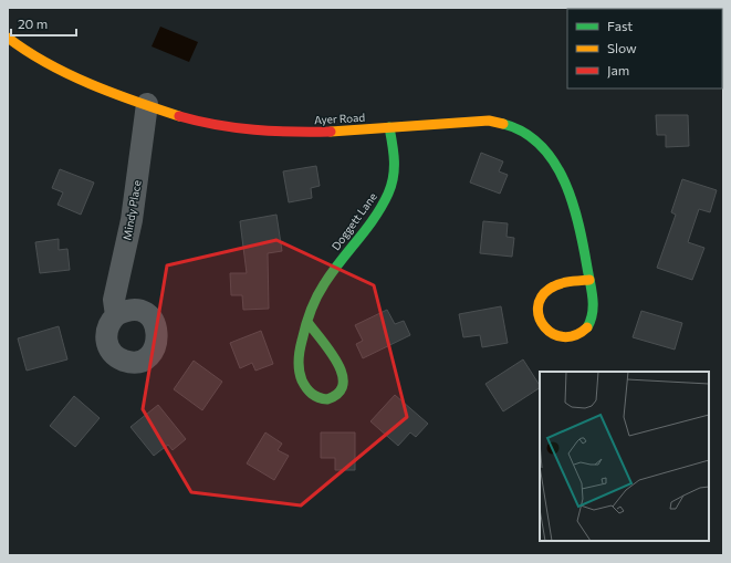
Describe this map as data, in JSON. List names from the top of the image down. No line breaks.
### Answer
{"streets":{"street":["Ayer Road","Mindy Place","Doggett Lane"]},"crossings":[["Ayer Road","Mindy Place"],["Ayer Road","Doggett Lane"]],"legend":["Fast","Slow","Jam"],"scale_bar":"20 m"}
